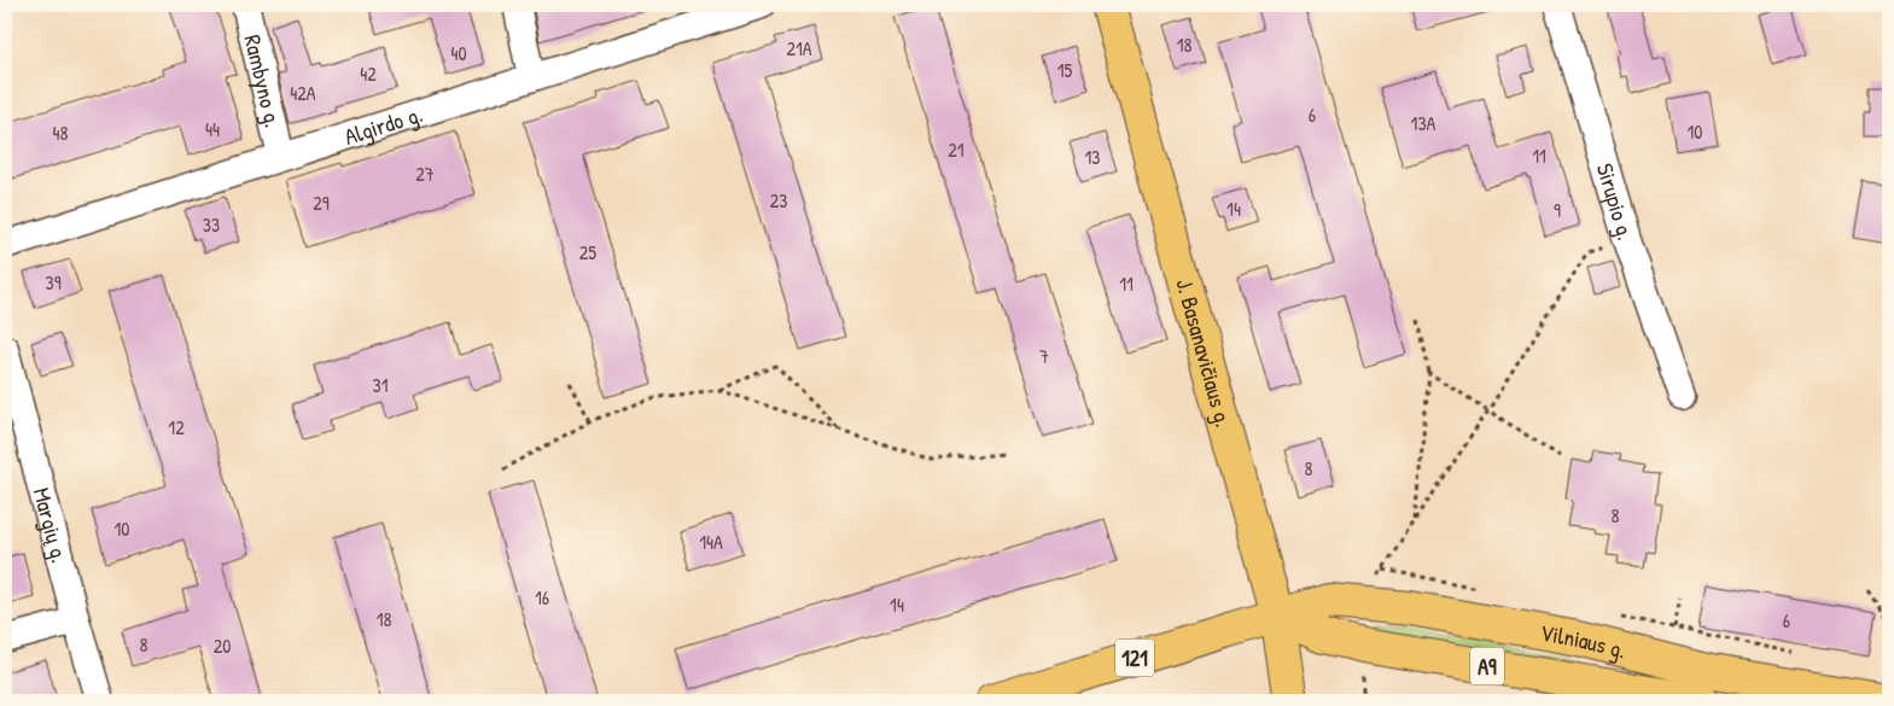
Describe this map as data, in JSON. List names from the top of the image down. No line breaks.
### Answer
{"streets":{"main road":["J. Basanavičiaus g.","Vilniaus g.","121","A9"],"street":["Rambyno g.","Algirdo g.","Sirupio g.","Margių g."]},"crossings":[["Rambyno g.","Algirdo g."],["J. Basanavičiaus g.","Vilniaus g."]],"house_numbers":["18","21A","40","15","42","42A","6","13A","44","10","48","21","11","13","27","23","29","14","9","33","25","39","11","7","31","12","8","8","10","14A","16","14","18","6","8","20"]}
